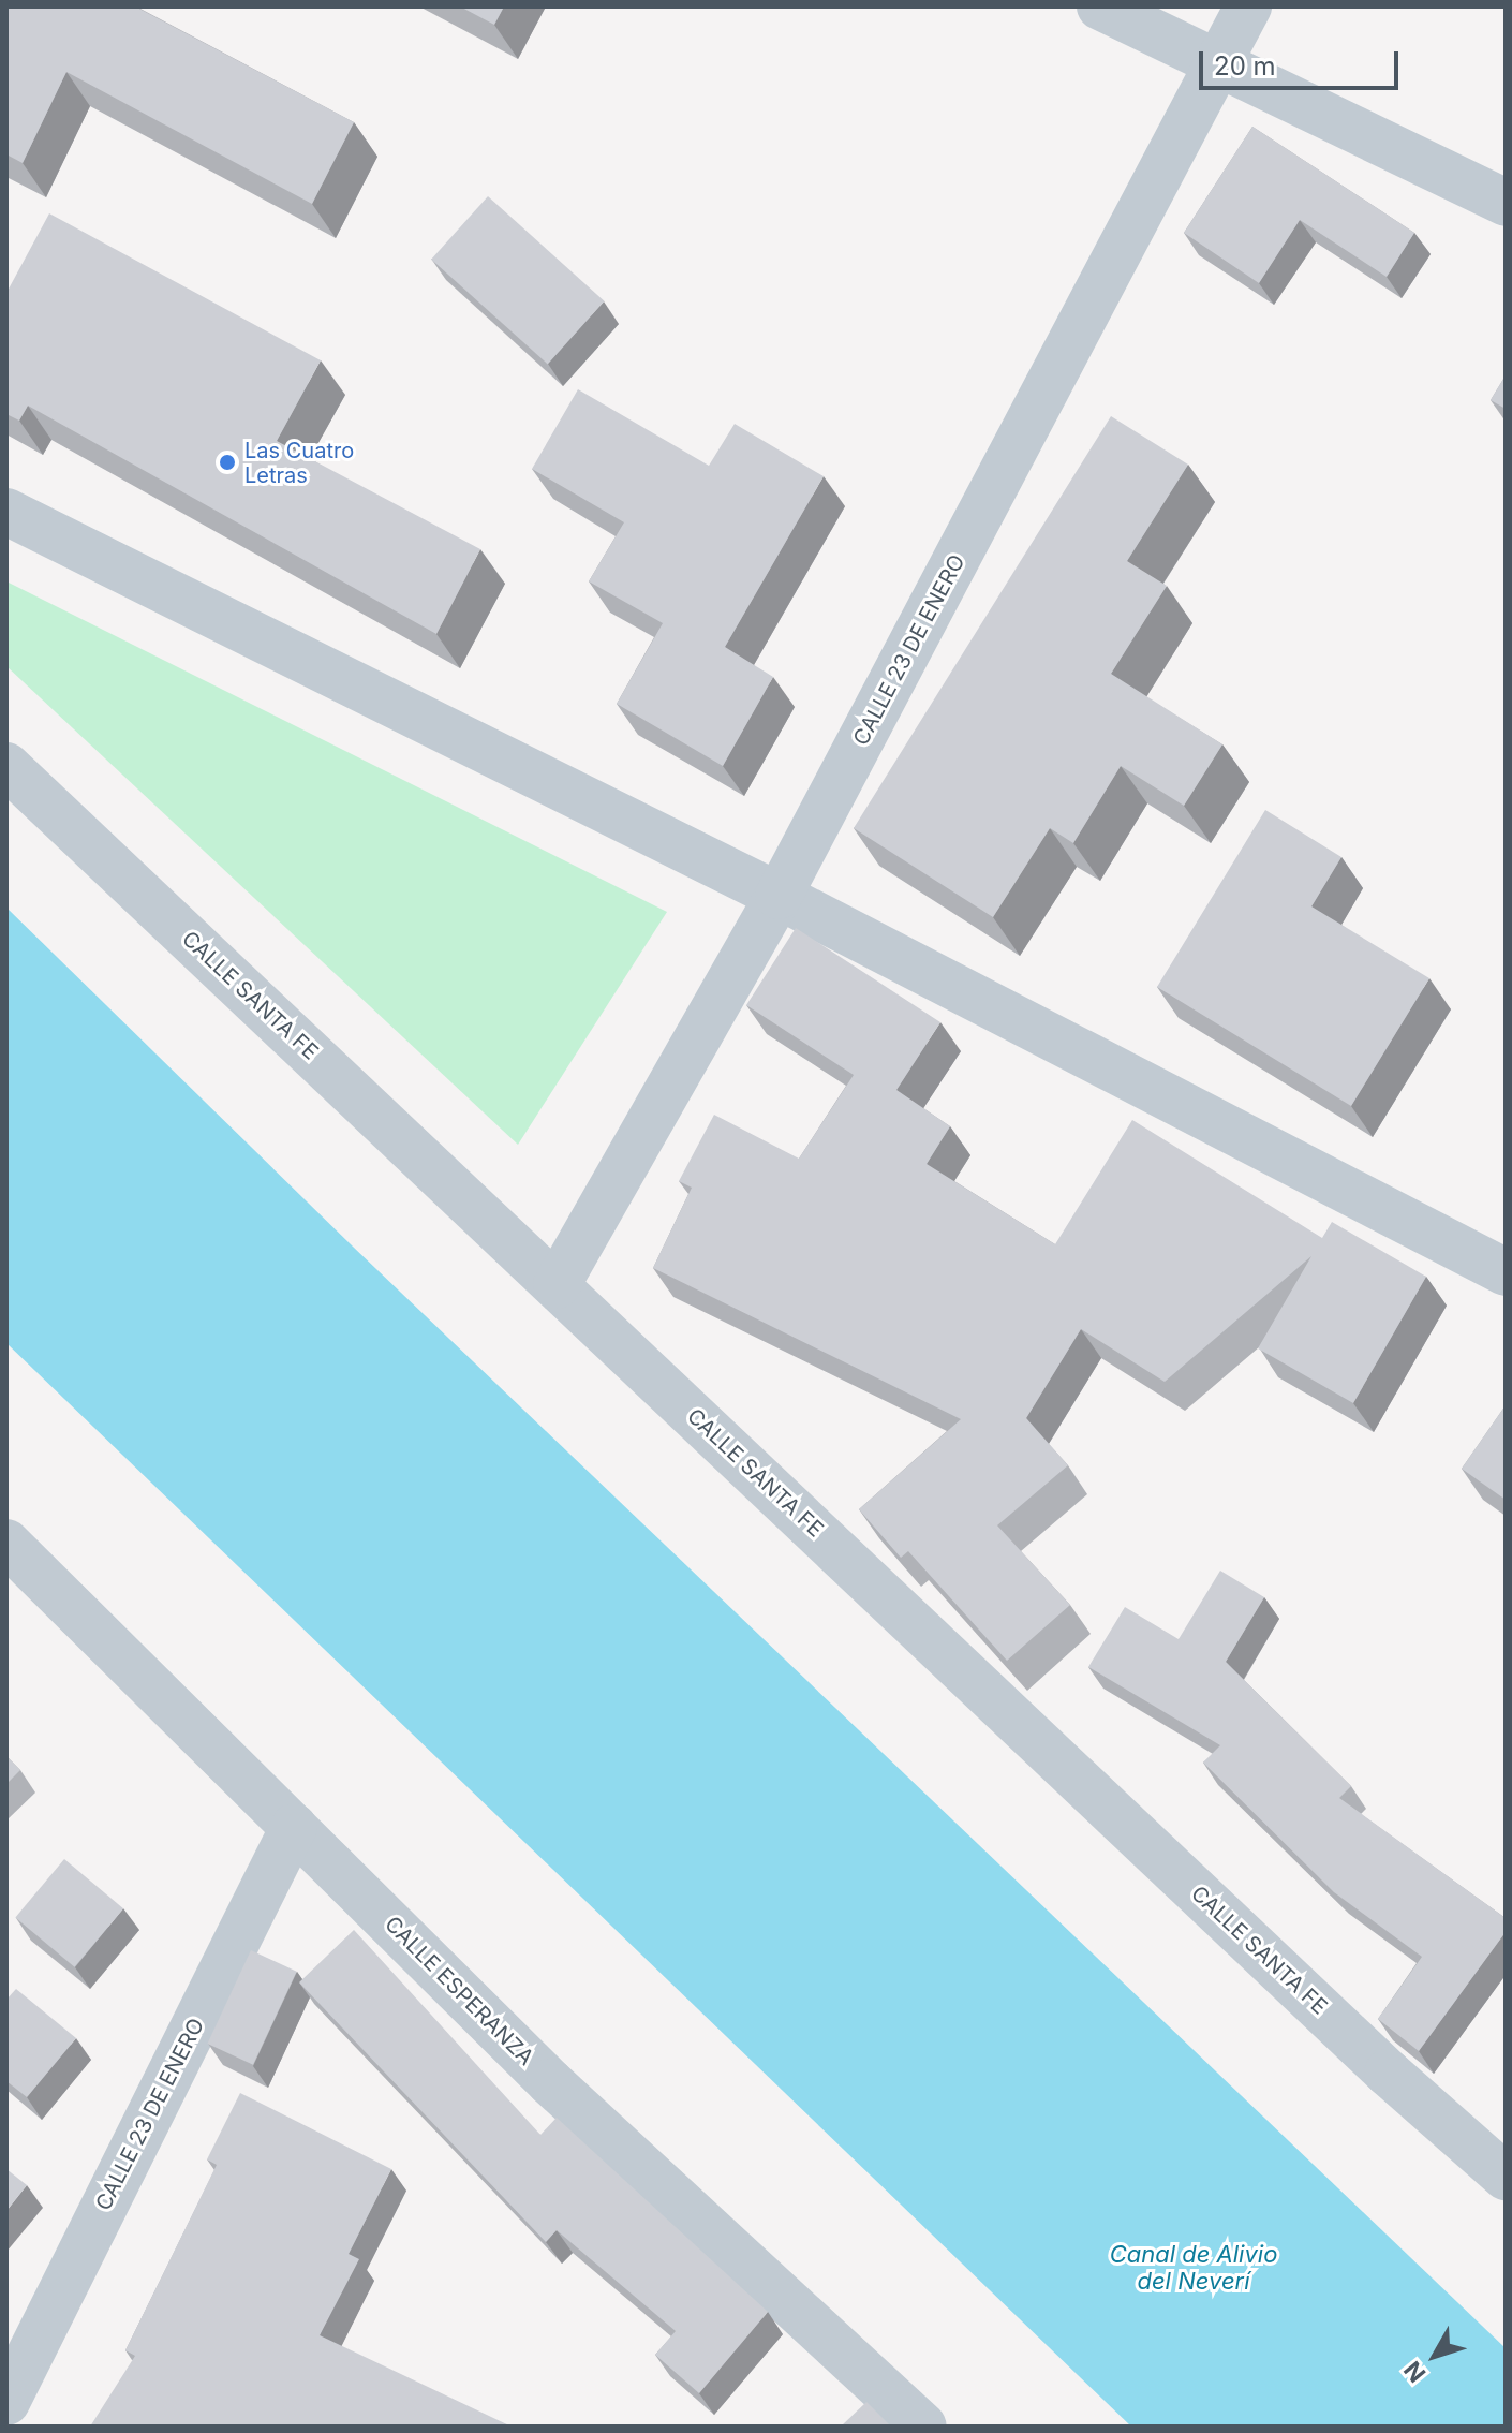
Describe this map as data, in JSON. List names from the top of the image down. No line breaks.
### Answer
{"streets":{"street":["CALLE 23 DE ENERO","CALLE SANTA FE","CALLE ESPERANZA"]},"crossings":[["CALLE 23 DE ENERO","CALLE SANTA FE"],["CALLE 23 DE ENERO","CALLE ESPERANZA"]],"water":["Canal de Alivio del Neverí"],"places":["Las Cuatro Letras"],"scale_bar":"20 m","north":"bottom left"}
